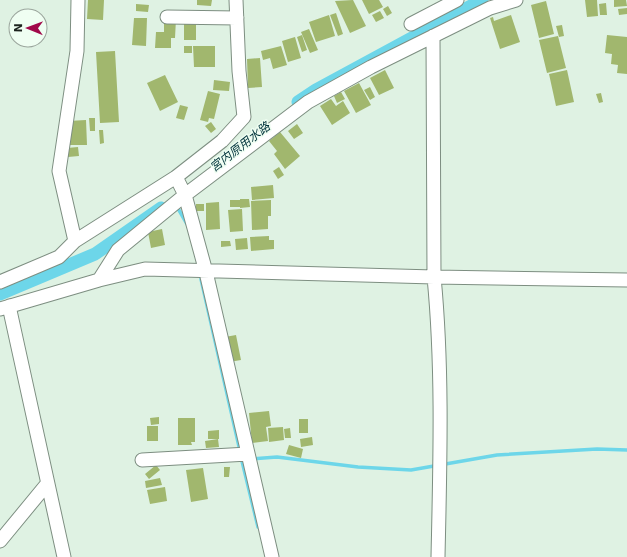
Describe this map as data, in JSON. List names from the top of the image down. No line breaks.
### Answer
{"water":["宮内原用水路"],"north":"left"}
